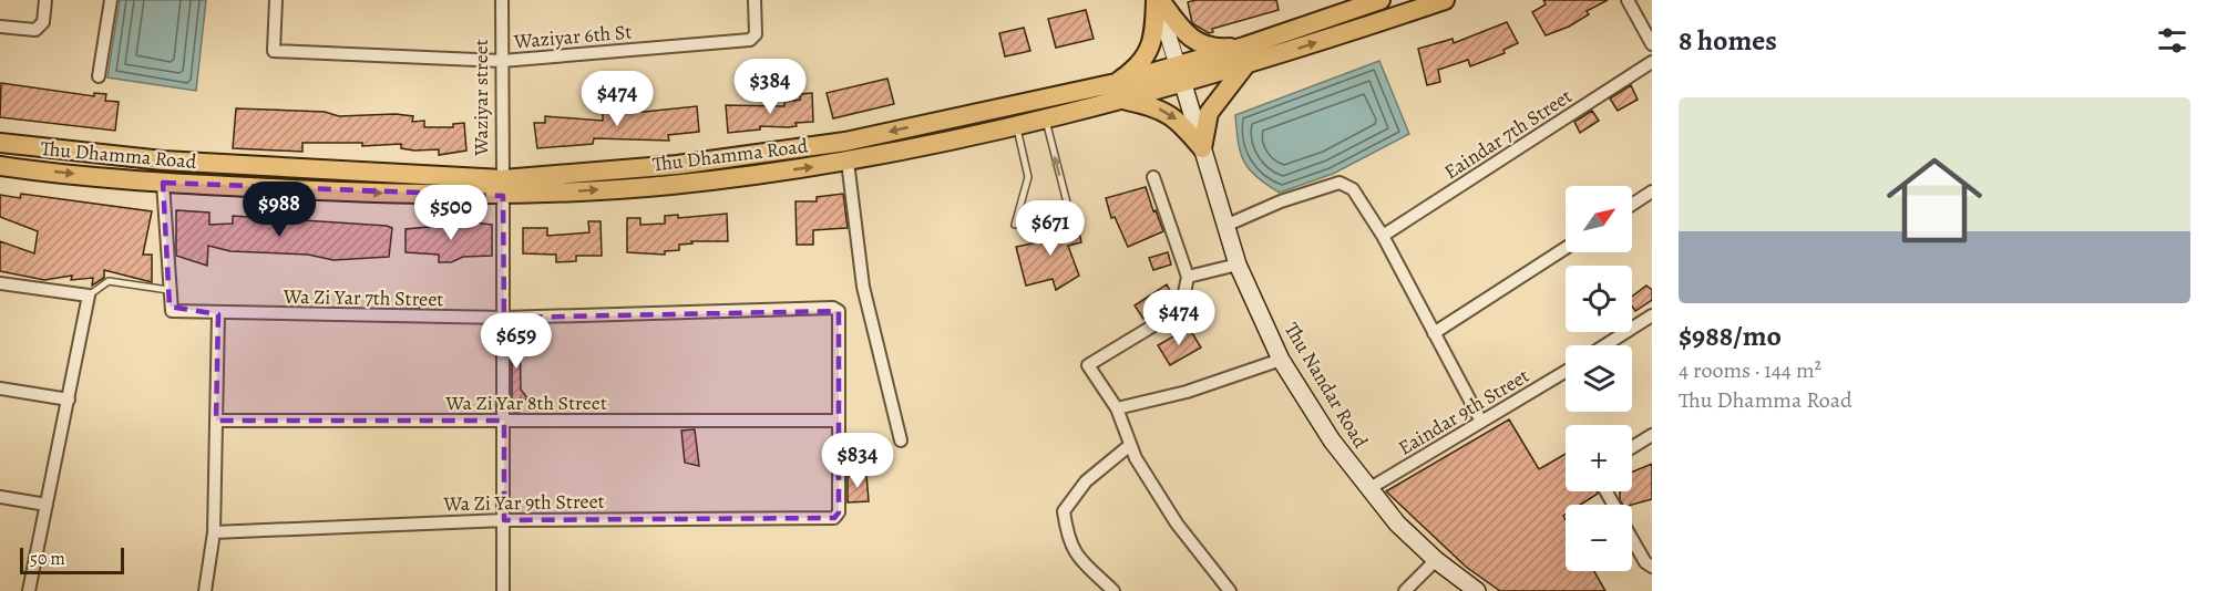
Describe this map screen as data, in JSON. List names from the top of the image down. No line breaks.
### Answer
{"streets":{"main road":["Thu Dhamma Road","Thu Nandar Road"],"street":["Waziyar 6th St","Waziyar street","Eaindar 7th Street","Wa Zi Yar 7th Street","Wa Zi Yar 8th Street","Eaindar 9th Street","Wa Zi Yar 9th Street"]},"crossings":[["Waziyar 6th St","Waziyar street"],["Waziyar street","Thu Dhamma Road"],["Waziyar street","Wa Zi Yar 7th Street"],["Waziyar street","Wa Zi Yar 8th Street"],["Waziyar street","Wa Zi Yar 9th Street"],["Thu Dhamma Road","Thu Nandar Road"],["Wa Zi Yar 7th Street","Wa Zi Yar 8th Street"],["Wa Zi Yar 7th Street","Wa Zi Yar 9th Street"],["Thu Nandar Road","Eaindar 9th Street"],["Wa Zi Yar 8th Street","Wa Zi Yar 9th Street"]],"scale_bar":"50 m","north":"top right","page":{"heading":"8 homes","price":["$384","$474","$988","$500","$671","$474","$659","$834"],"list":[{"name":"$988/mo","note":"4 rooms · 144 m² · Thu Dhamma Road"}],"map_buttons":["+","−"],"scale":"50 m"}}
